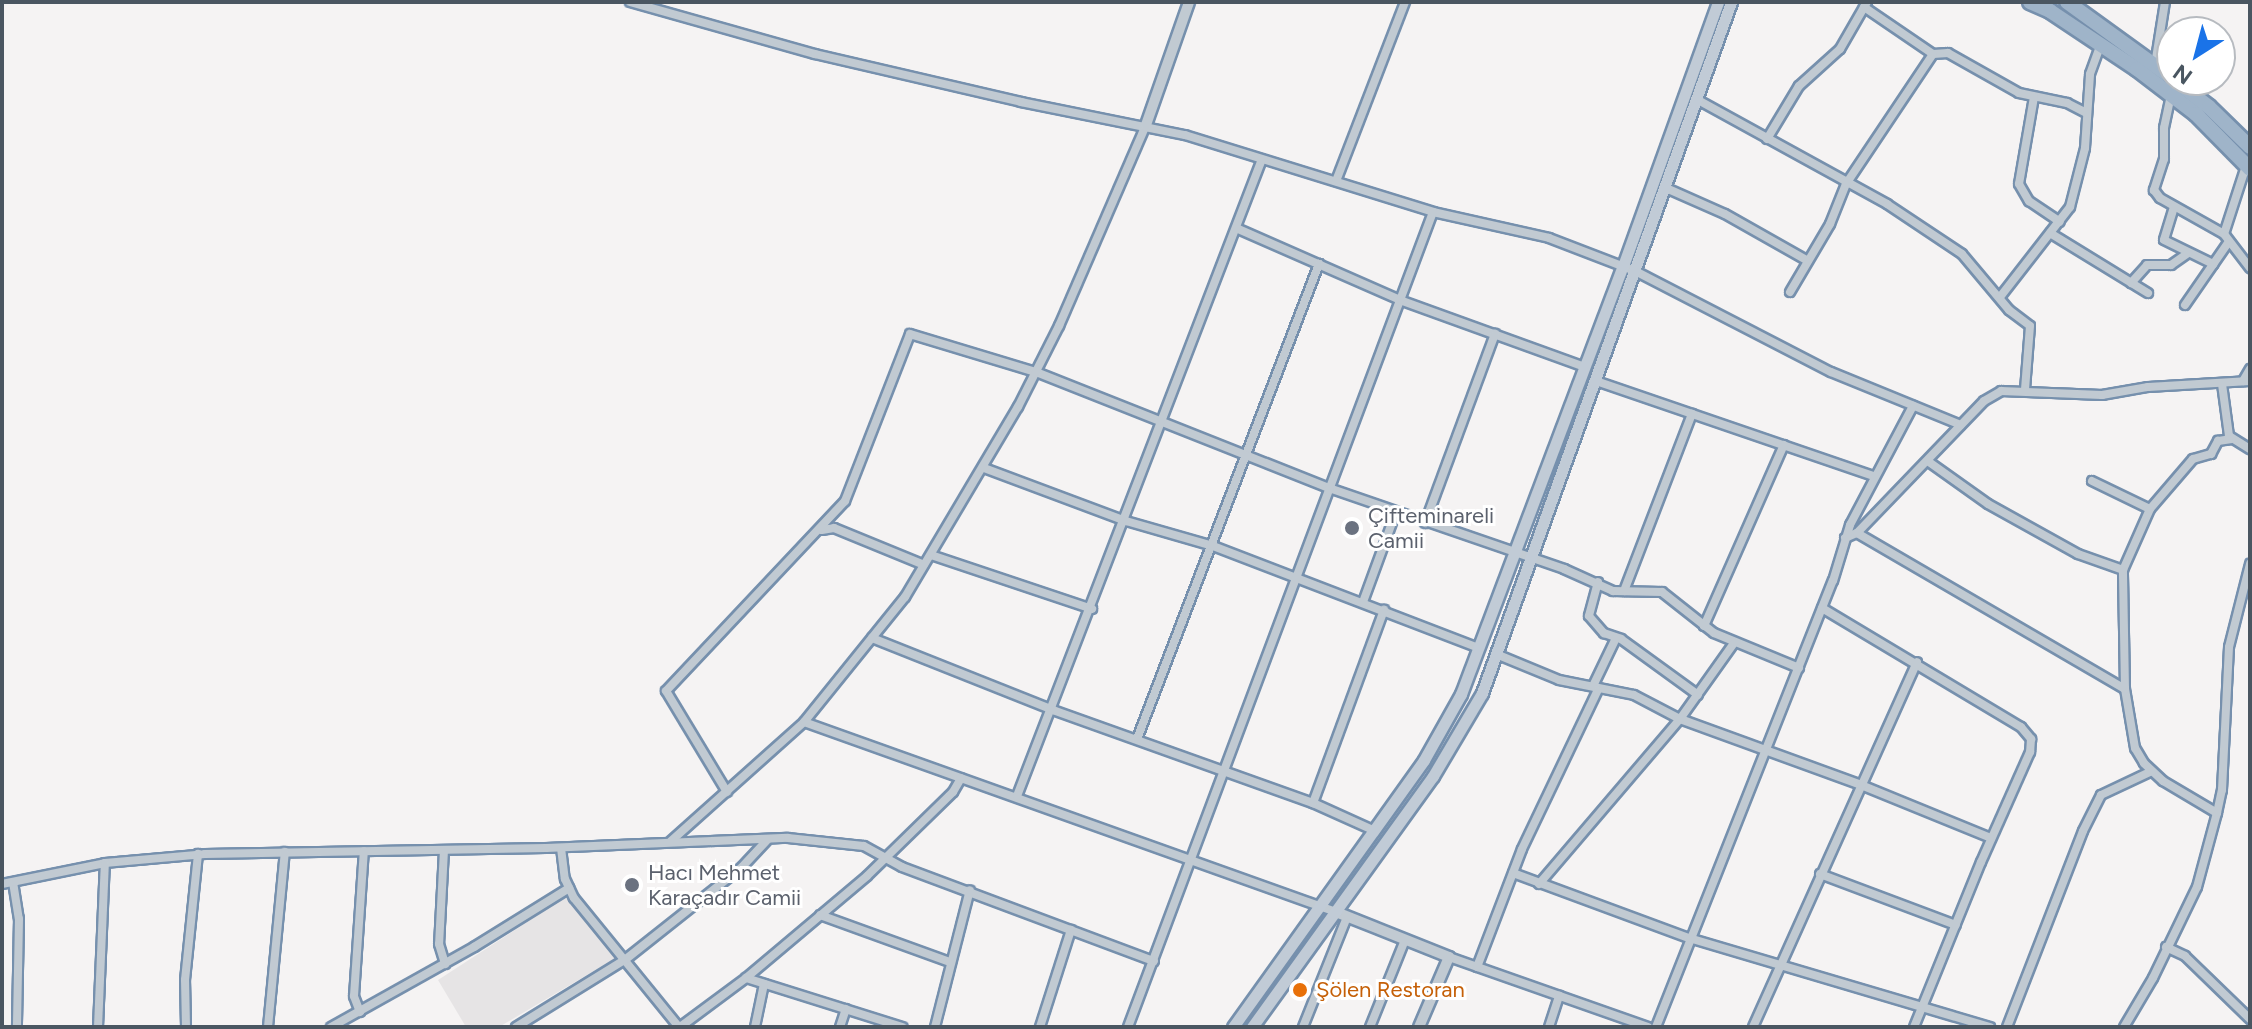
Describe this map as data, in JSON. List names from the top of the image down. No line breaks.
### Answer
{"places":["Çifteminareli Camii","Hacı Mehmet Karaçadır Camii","Şölen Restoran"],"north":"bottom left"}
